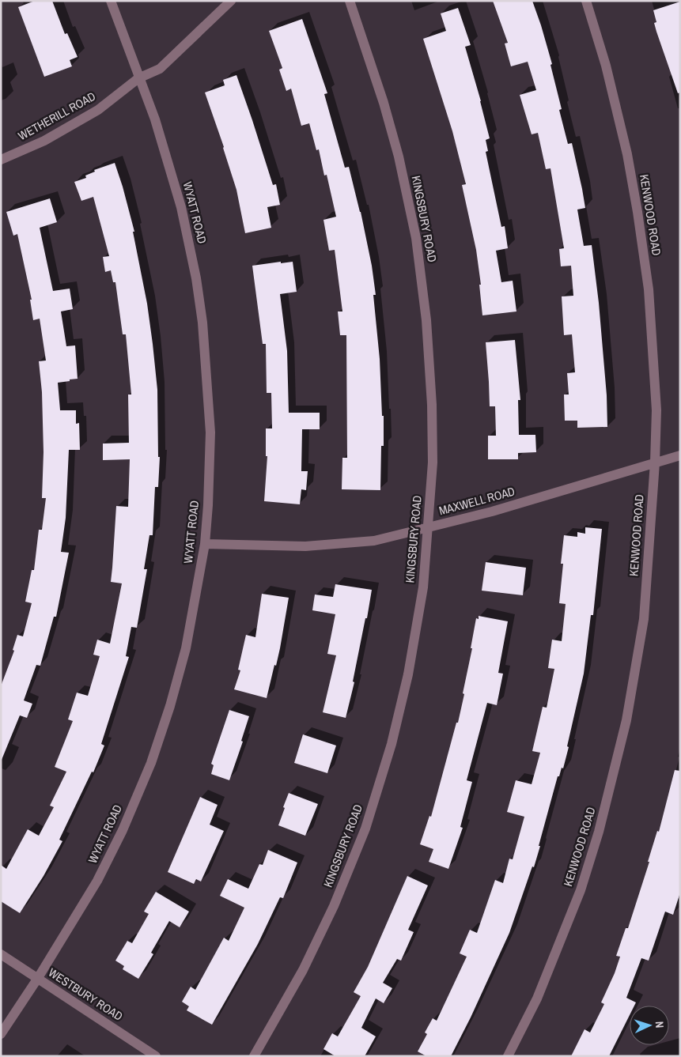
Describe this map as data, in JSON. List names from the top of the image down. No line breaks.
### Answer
{"streets":{"street":["WETHERILL ROAD","WYATT ROAD","KENWOOD ROAD","KINGSBURY ROAD","MAXWELL ROAD","WESTBURY ROAD"]},"crossings":[["WETHERILL ROAD","WYATT ROAD"],["WYATT ROAD","MAXWELL ROAD"],["WYATT ROAD","WESTBURY ROAD"],["KENWOOD ROAD","MAXWELL ROAD"],["KINGSBURY ROAD","MAXWELL ROAD"]],"north":"right"}
